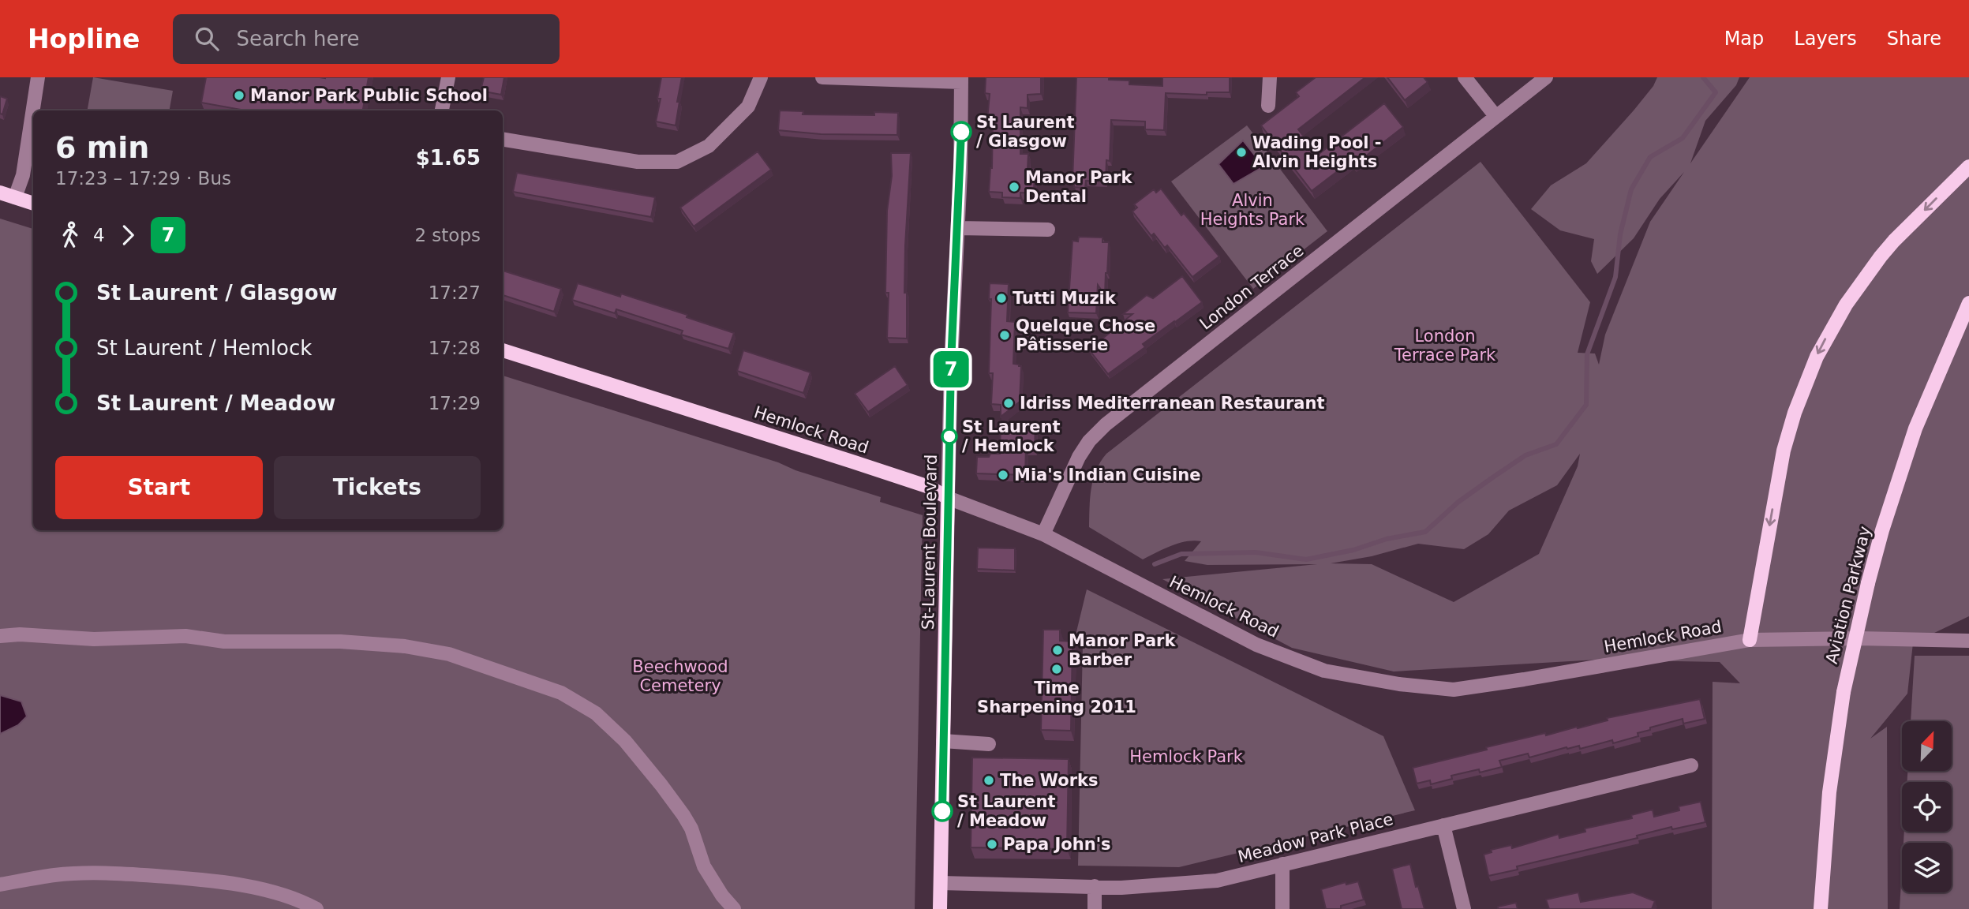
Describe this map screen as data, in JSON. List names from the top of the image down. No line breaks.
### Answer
{"streets":{"main road":["Hemlock Road","St-Laurent Boulevard","Aviation Parkway"],"street":["London Terrace","Meadow Park Place"]},"crossings":[["London Terrace","Hemlock Road"],["Hemlock Road","St-Laurent Boulevard"],["St-Laurent Boulevard","Meadow Park Place"]],"parks":["Alvin Heights Park","London Terrace Park","Beechwood Cemetery","Hemlock Park"],"places":["Manor Park Public School","St Laurent / Glasgow","Wading Pool - Alvin Heights","Manor Park Dental","Tutti Muzik","Quelque Chose Pâtisserie","Idriss Mediterranean Restaurant","St Laurent / Hemlock","Mia's Indian Cuisine","Manor Park Barber","Time Sharpening 2011","The Works","St Laurent / Meadow","Papa John's"],"lines":["bus line 7"],"north":"top right","page":{"header":"Hopline","search":"Search here","nav":["Map","Layers","Share"],"on_map":"7","heading":["6 min","17:23 – 17:29 · Bus","$1.65"],"legs":["4","7","2 stops"],"list":[{"name":"St Laurent / Glasgow","value":"17:27"},{"name":"St Laurent / Hemlock","value":"17:28"},{"name":"St Laurent / Meadow","value":"17:29"}],"buttons":["Start","Tickets"]}}
